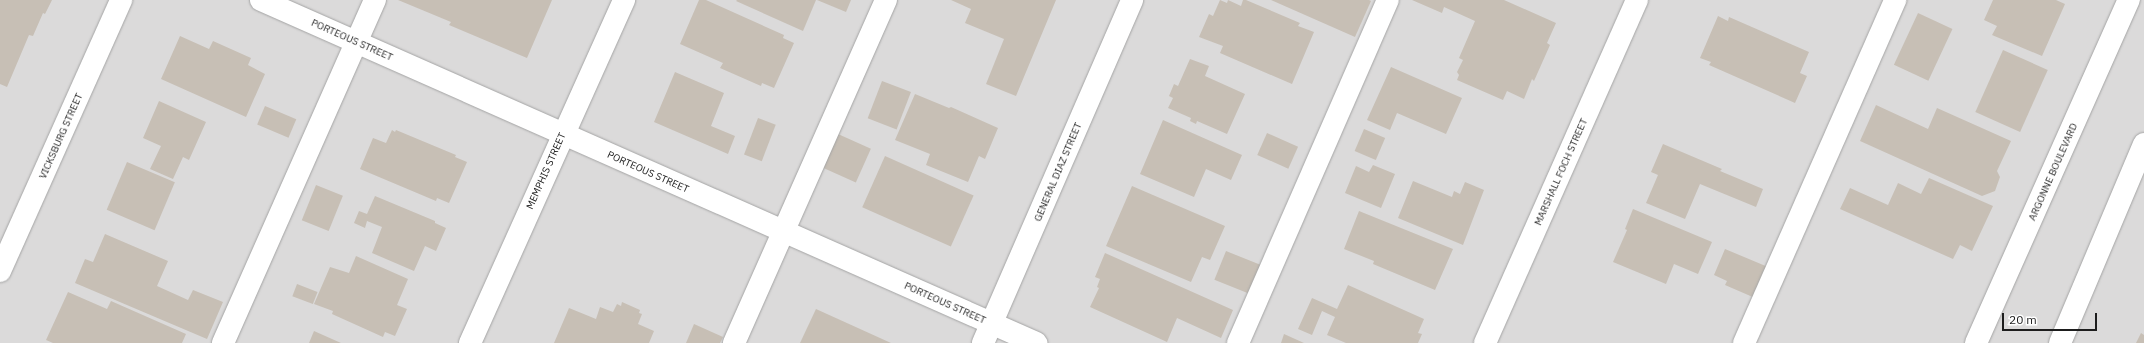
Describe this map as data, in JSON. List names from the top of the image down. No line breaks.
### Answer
{"streets":{"street":["PORTEOUS STREET","VICKSBURG STREET","MEMPHIS STREET","GENERAL DIAZ STREET","MARSHALL FOCH STREET","ARGONNE BOULEVARD"]},"crossings":[["PORTEOUS STREET","MEMPHIS STREET"],["PORTEOUS STREET","GENERAL DIAZ STREET"]],"scale_bar":"20 m"}
